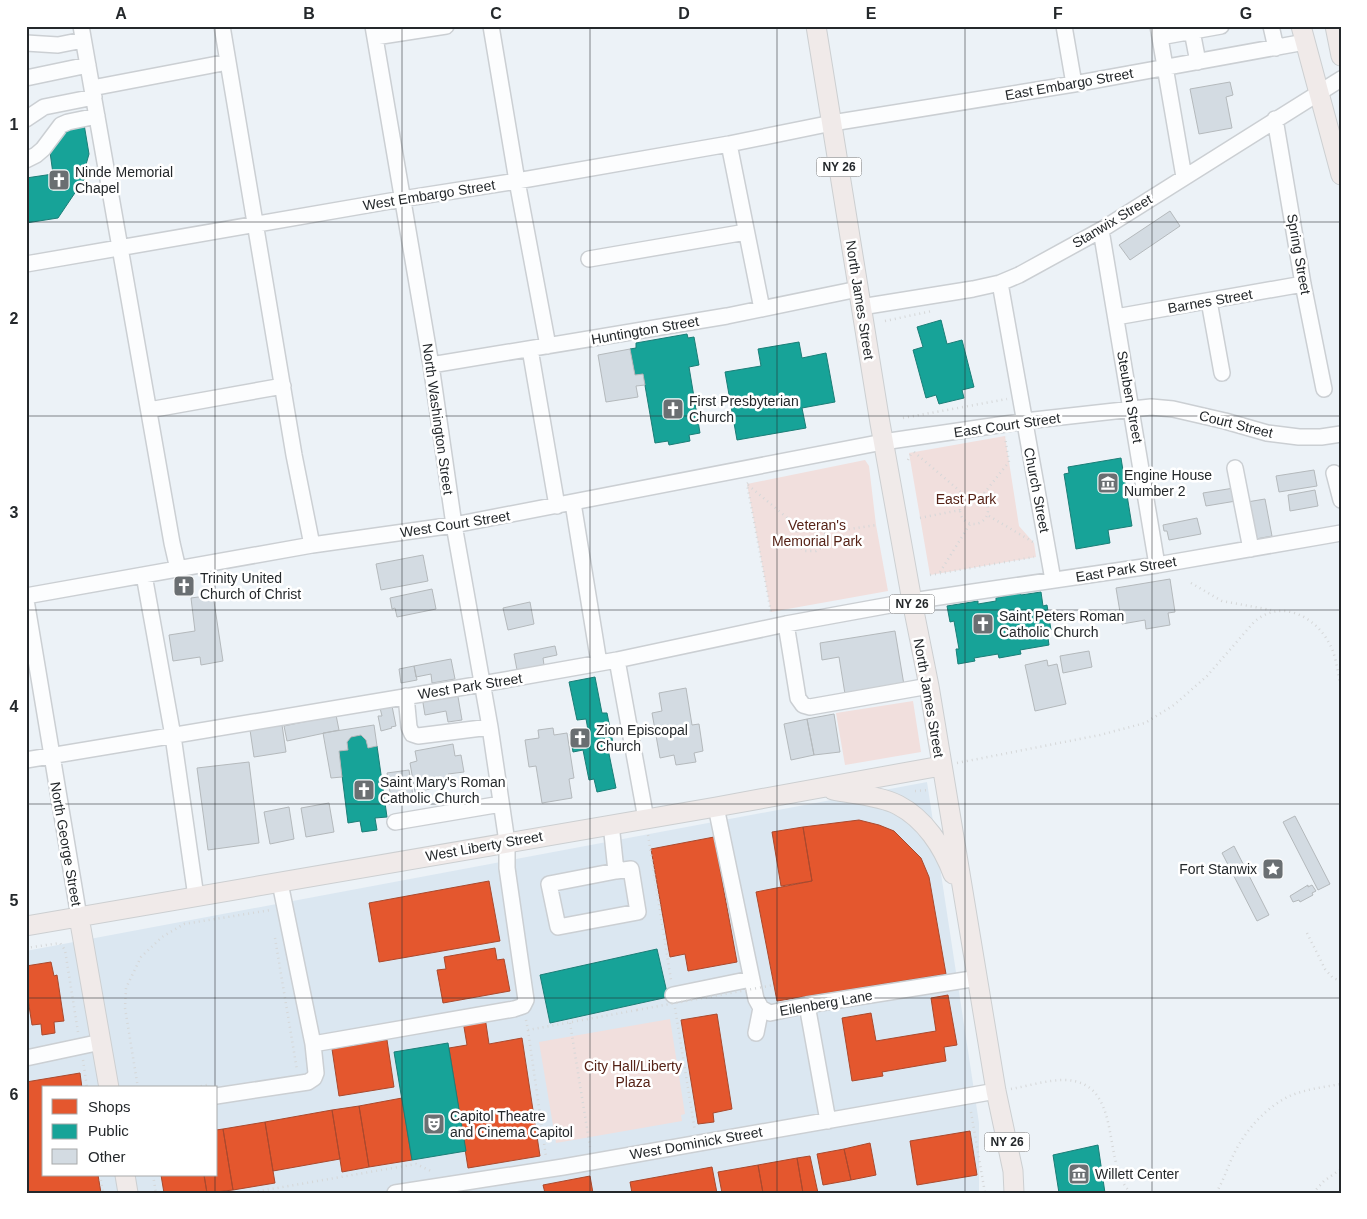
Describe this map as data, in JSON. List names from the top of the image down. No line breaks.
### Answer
{"streets":{"main road":["NY 26","North James Street","North George Street","West Liberty Street"],"street":["East Embargo Street","West Embargo Street","Stanwix Street","Spring Street","Barnes Street","Huntington Street","Steuben Street","North Washington Street","Court Street","East Court Street","Church Street","West Court Street","East Park Street","West Park Street","Eilenberg Lane","West Dominick Street"]},"crossings":[["East Embargo Street","West Embargo Street"],["East Embargo Street","North James Street"],["West Embargo Street","North James Street"],["West Embargo Street","North Washington Street"],["Stanwix Street","Spring Street"],["Stanwix Street","North James Street"],["Stanwix Street","Huntington Street"],["Stanwix Street","Steuben Street"],["Stanwix Street","Church Street"],["Spring Street","Barnes Street"],["North James Street","Huntington Street"],["North James Street","East Court Street"],["North James Street","West Court Street"],["North James Street","East Park Street"],["North James Street","West Park Street"],["North James Street","West Liberty Street"],["North James Street","Eilenberg Lane"],["North James Street","West Dominick Street"],["Barnes Street","Steuben Street"],["Huntington Street","North Washington Street"],["Steuben Street","Court Street"],["Steuben Street","East Court Street"],["Steuben Street","East Park Street"],["North Washington Street","West Court Street"],["North Washington Street","West Park Street"],["North Washington Street","West Liberty Street"],["Court Street","East Court Street"],["East Court Street","Church Street"],["East Court Street","West Court Street"],["Church Street","East Park Street"],["East Park Street","West Park Street"],["West Park Street","North George Street"],["North George Street","West Liberty Street"],["West Liberty Street","Eilenberg Lane"]],"parks":["East Park","Veteran's Memorial Park","City Hall/Liberty Plaza"],"places":{"church":["Ninde Memorial Chapel","First Presbyterian Church","Trinity United Church of Christ","Saint Peters Roman Catholic Church","Zion Episcopal Church","Saint Mary's Roman Catholic Church"],"museum":["Engine House Number 2","Willett Center"],"place":["Fort Stanwix"],"theatre":["Capitol Theatre and Cinema Capitol"]},"legend":["Shops","Public","Other"],"grid":{"columns":["A","B","C","D","E","F","G"],"rows":["1","2","3","4","5","6"]}}
